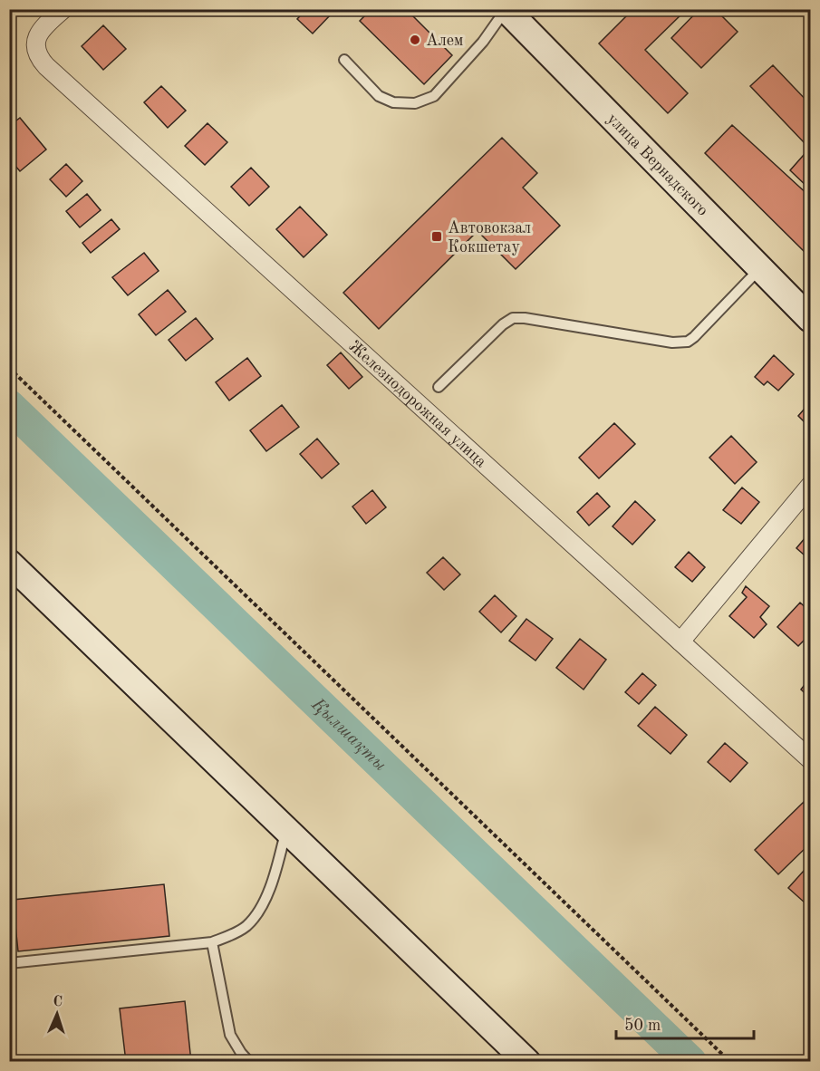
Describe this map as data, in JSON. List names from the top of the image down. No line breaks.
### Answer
{"streets":{"street":["улица Вернадского","Железнодорожная улица"]},"water":["Қылшақты"],"places":{"other":["Алем"],"transit":["Автовокзал Кокшетау"]},"scale_bar":"50 m","north":"top"}
